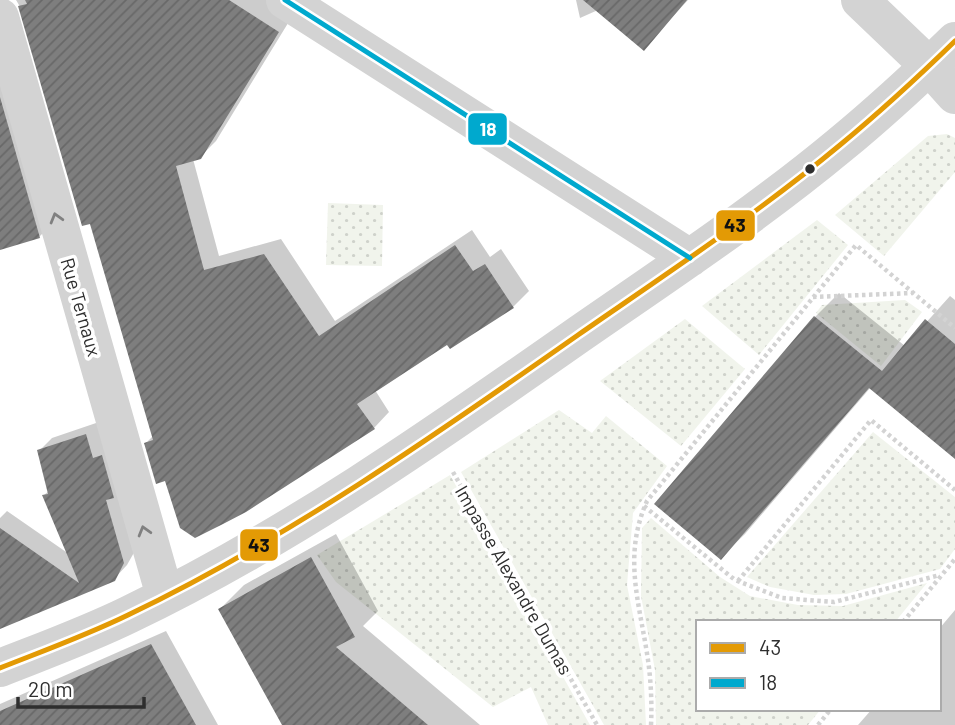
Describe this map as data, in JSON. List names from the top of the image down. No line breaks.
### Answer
{"streets":{"street":["Rue Ternaux"],"path":["Impasse Alexandre Dumas"]},"one_way":["Rue Ternaux"],"lines":["transit line 18","transit line 43"],"legend":["43","18"],"scale_bar":"20 m"}
